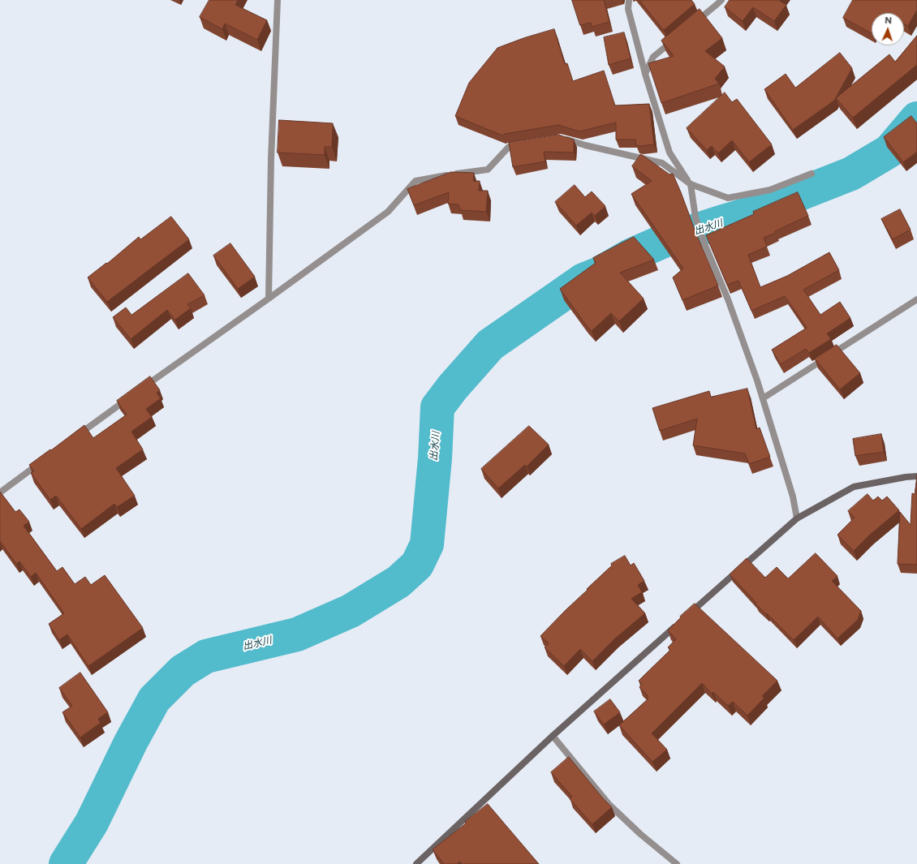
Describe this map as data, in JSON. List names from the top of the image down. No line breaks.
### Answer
{"water":["出水川"],"north":"top"}
